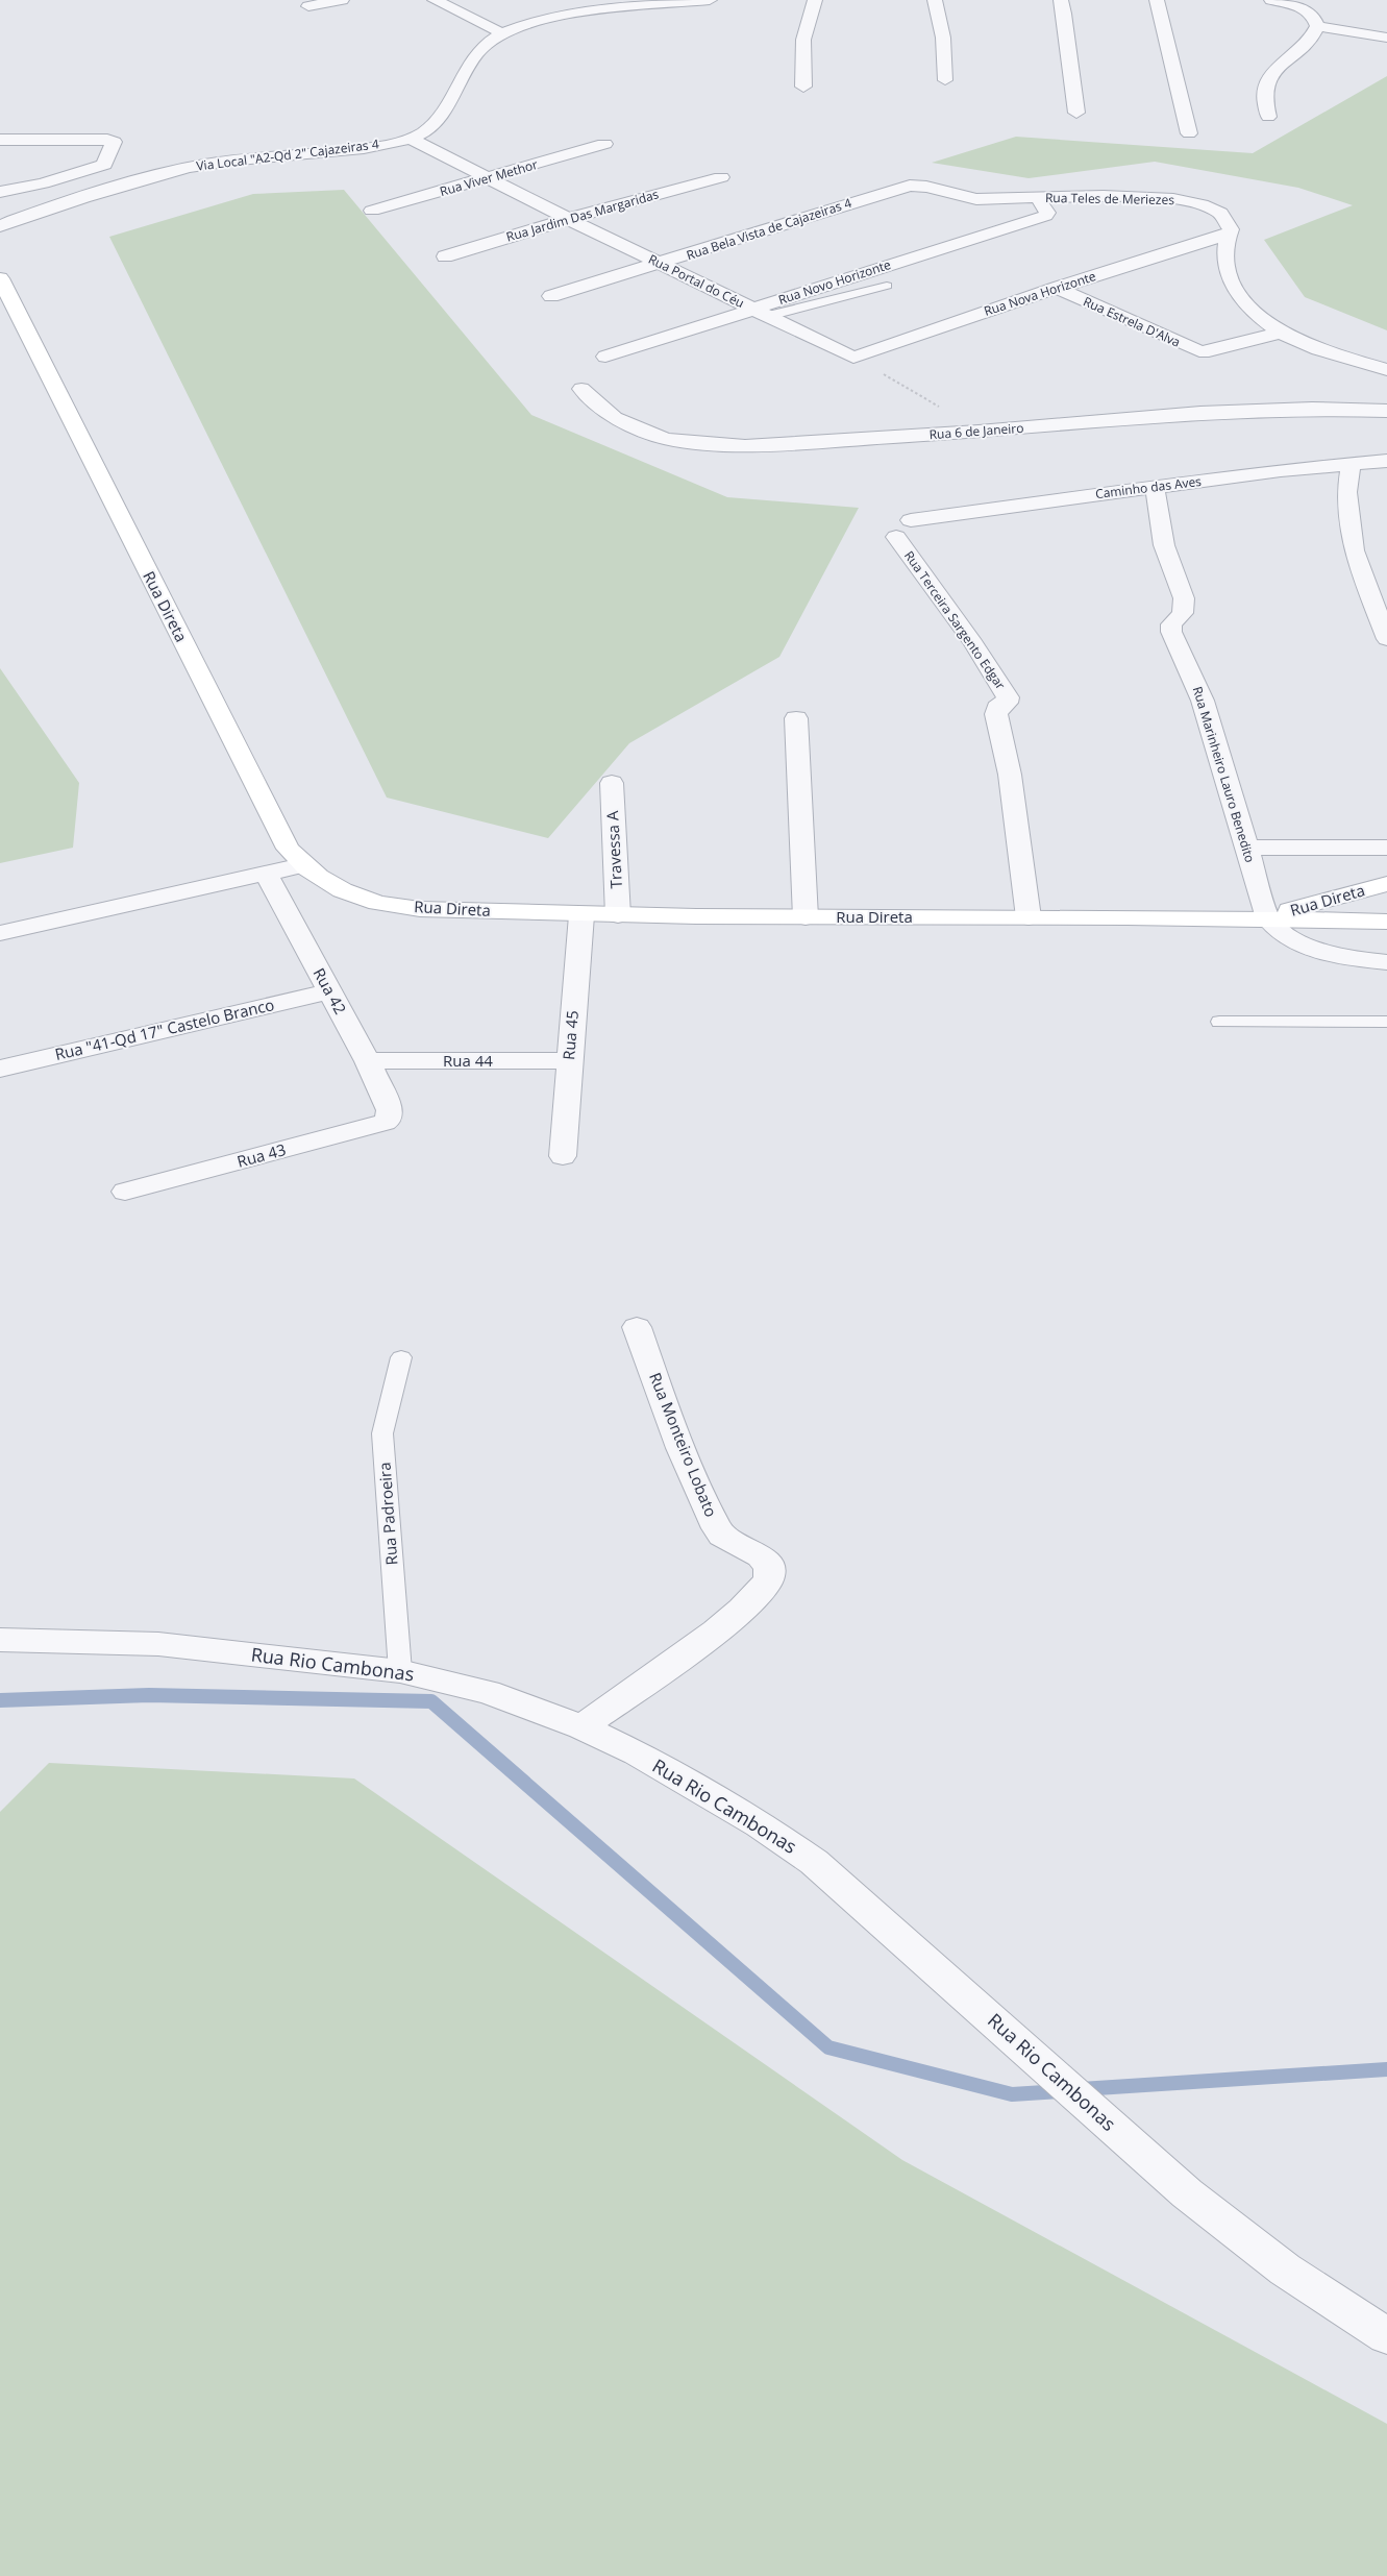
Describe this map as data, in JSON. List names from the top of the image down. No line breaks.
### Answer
{"streets":{"street":["Via Local \"A2-Qd 2\" Cajazeiras 4","Rua Viver Methor","Rua Teles de Meriezes","Rua Jardim Das Margaridas","Rua Bela Vista de Cajazeiras 4","Rua Portal do Céu","Rua Novo Horizonte","Rua Nova Horizonte","Rua Estrela D'Alva","Rua 6 de Janeiro","Caminho das Aves","Rua Direta","Rua Terceira Sargento Edgar","Rua Marinheiro Lauro Benedito","Travessa A","Rua 42","Rua \"41-Qd 17\" Castelo Branco","Rua 45","Rua 44","Rua 43","Rua Monteiro Lobato","Rua Rio Cambonas"],"lane":["Rua Padroeira"]},"crossings":[["Via Local \"A2-Qd 2\" Cajazeiras 4","Rua Portal do Céu"],["Rua Viver Methor","Rua Portal do Céu"],["Rua Teles de Meriezes","Rua Bela Vista de Cajazeiras 4"],["Rua Teles de Meriezes","Rua Novo Horizonte"],["Rua Teles de Meriezes","Rua Nova Horizonte"],["Rua Jardim Das Margaridas","Rua Portal do Céu"],["Rua Bela Vista de Cajazeiras 4","Rua Portal do Céu"],["Rua Portal do Céu","Rua Novo Horizonte"],["Rua Portal do Céu","Rua Nova Horizonte"],["Rua Nova Horizonte","Rua Estrela D'Alva"],["Caminho das Aves","Rua Terceira Sargento Edgar"],["Caminho das Aves","Rua Marinheiro Lauro Benedito"],["Rua Direta","Rua Terceira Sargento Edgar"],["Rua Direta","Rua Marinheiro Lauro Benedito"],["Rua Direta","Travessa A"],["Rua Direta","Rua 45"],["Rua 42","Rua \"41-Qd 17\" Castelo Branco"],["Rua 42","Rua 44"],["Rua 42","Rua 43"],["Rua 45","Rua 44"],["Rua Monteiro Lobato","Rua Rio Cambonas"],["Rua Padroeira","Rua Rio Cambonas"]]}
